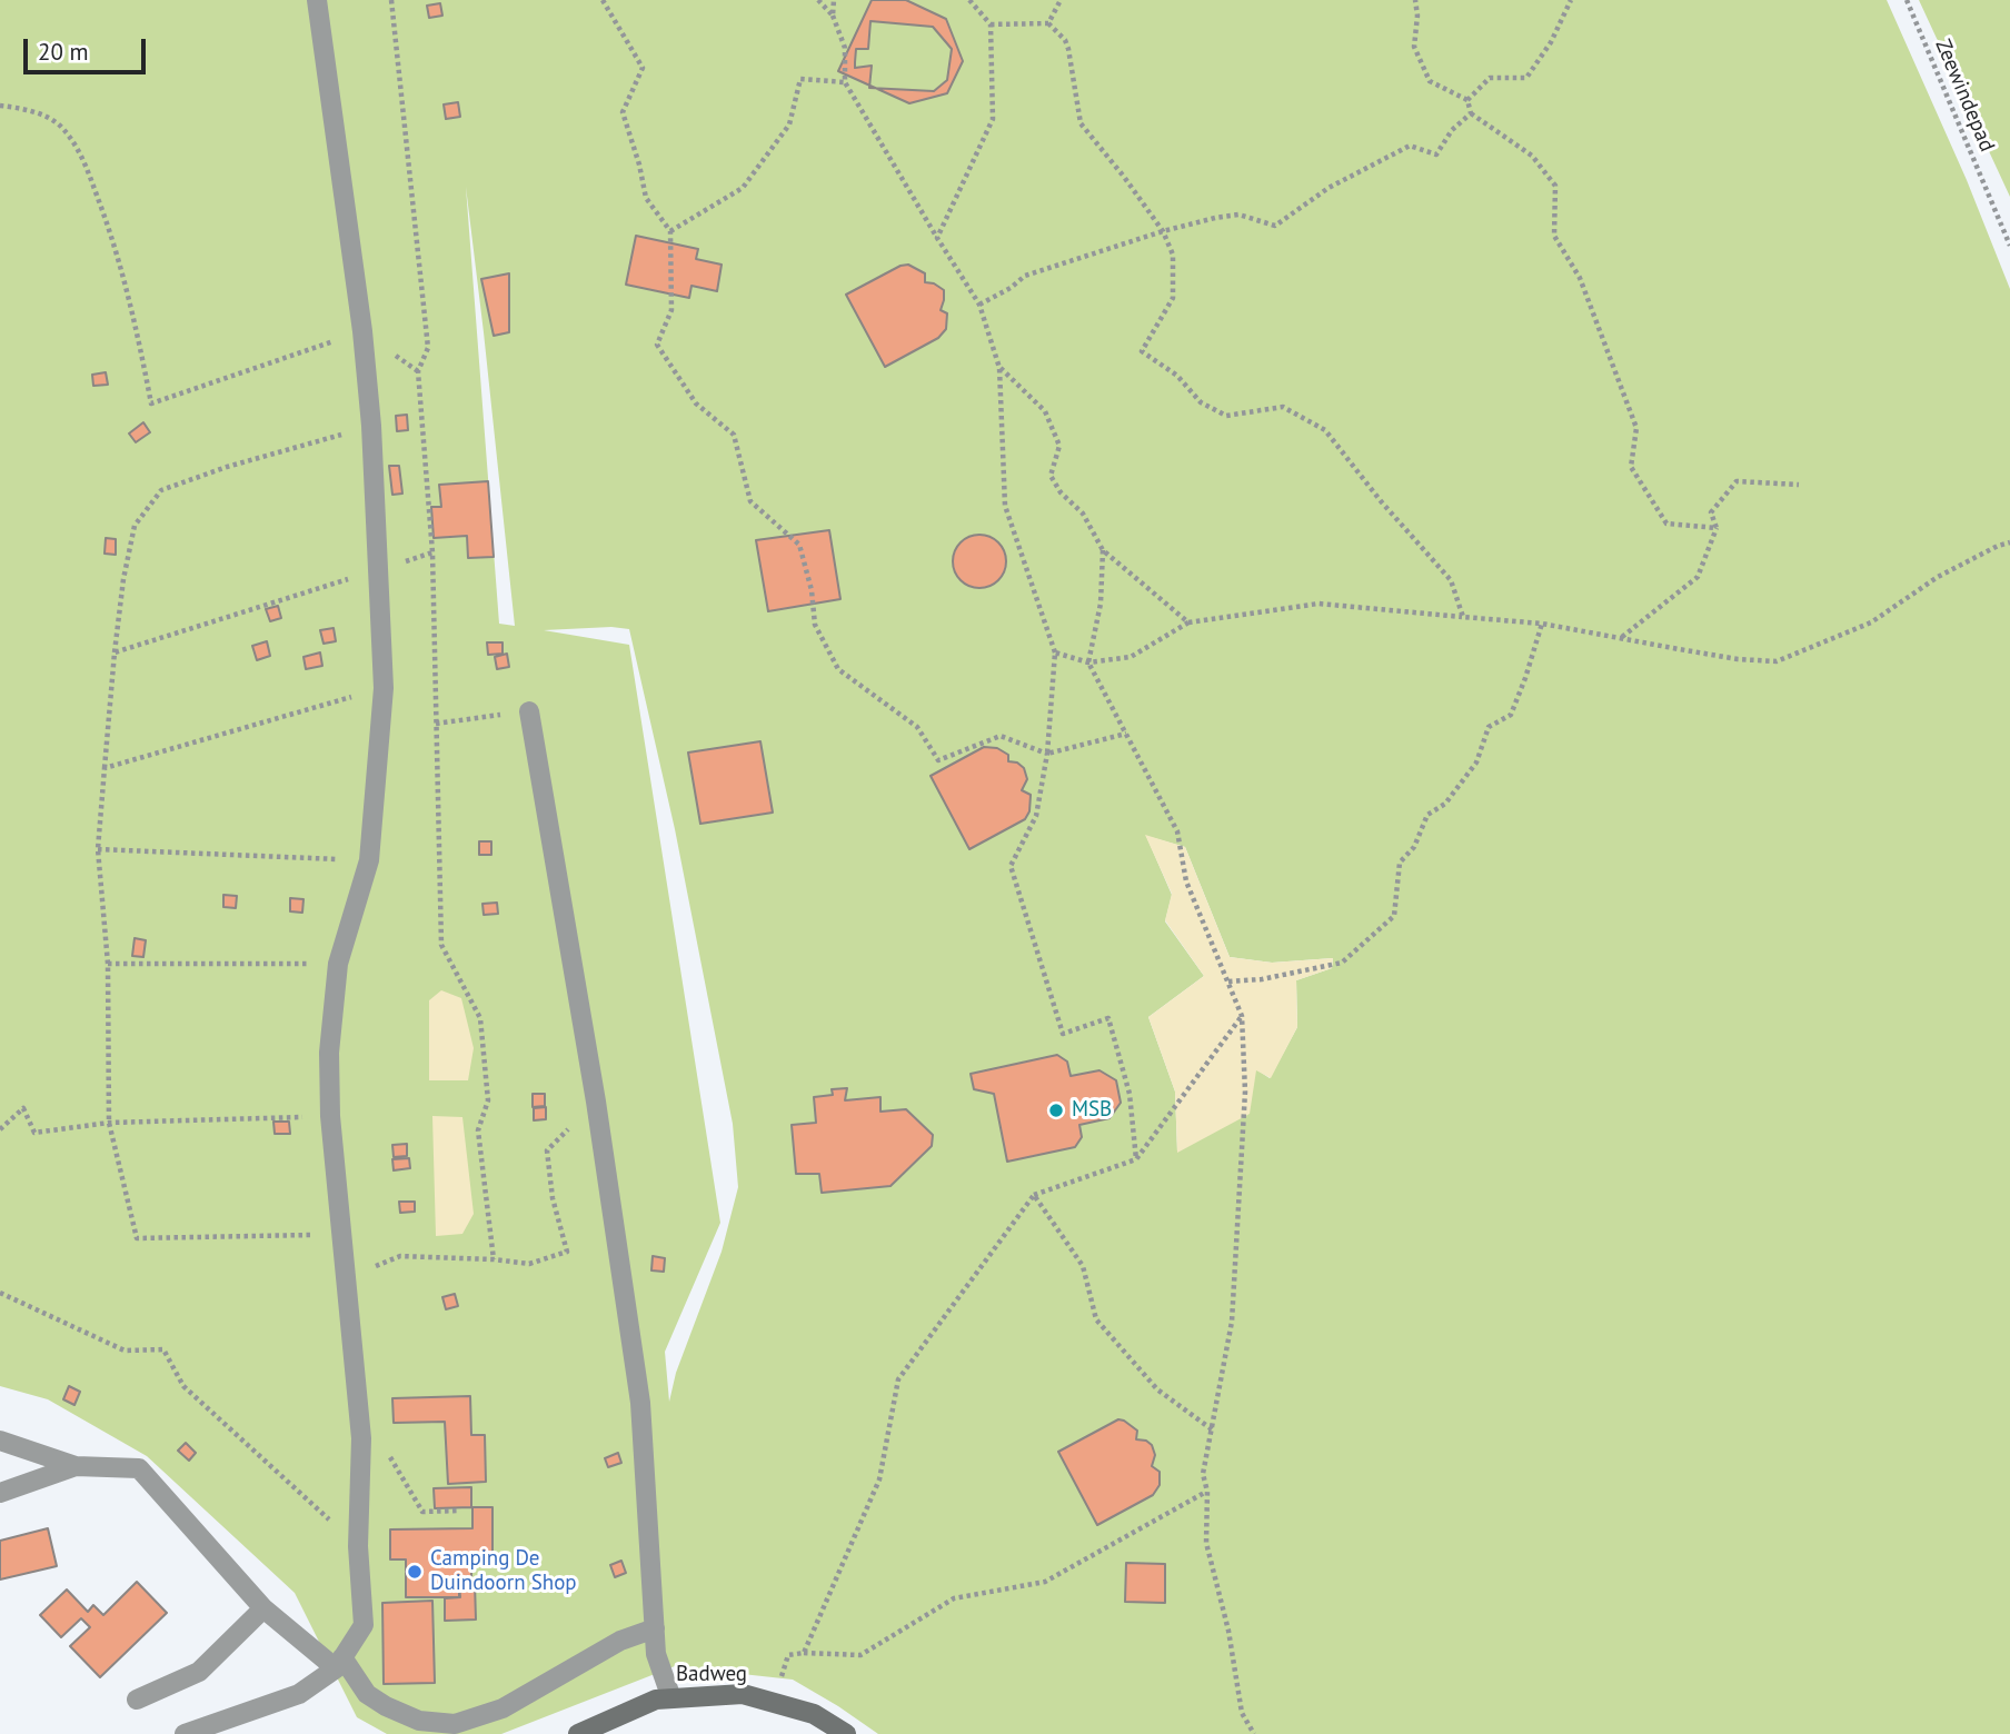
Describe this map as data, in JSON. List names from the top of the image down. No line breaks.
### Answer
{"streets":{"street":["Badweg"],"path":["Zeewindepad"]},"places":["MSB","Camping De Duindoorn Shop"],"scale_bar":"20 m"}
